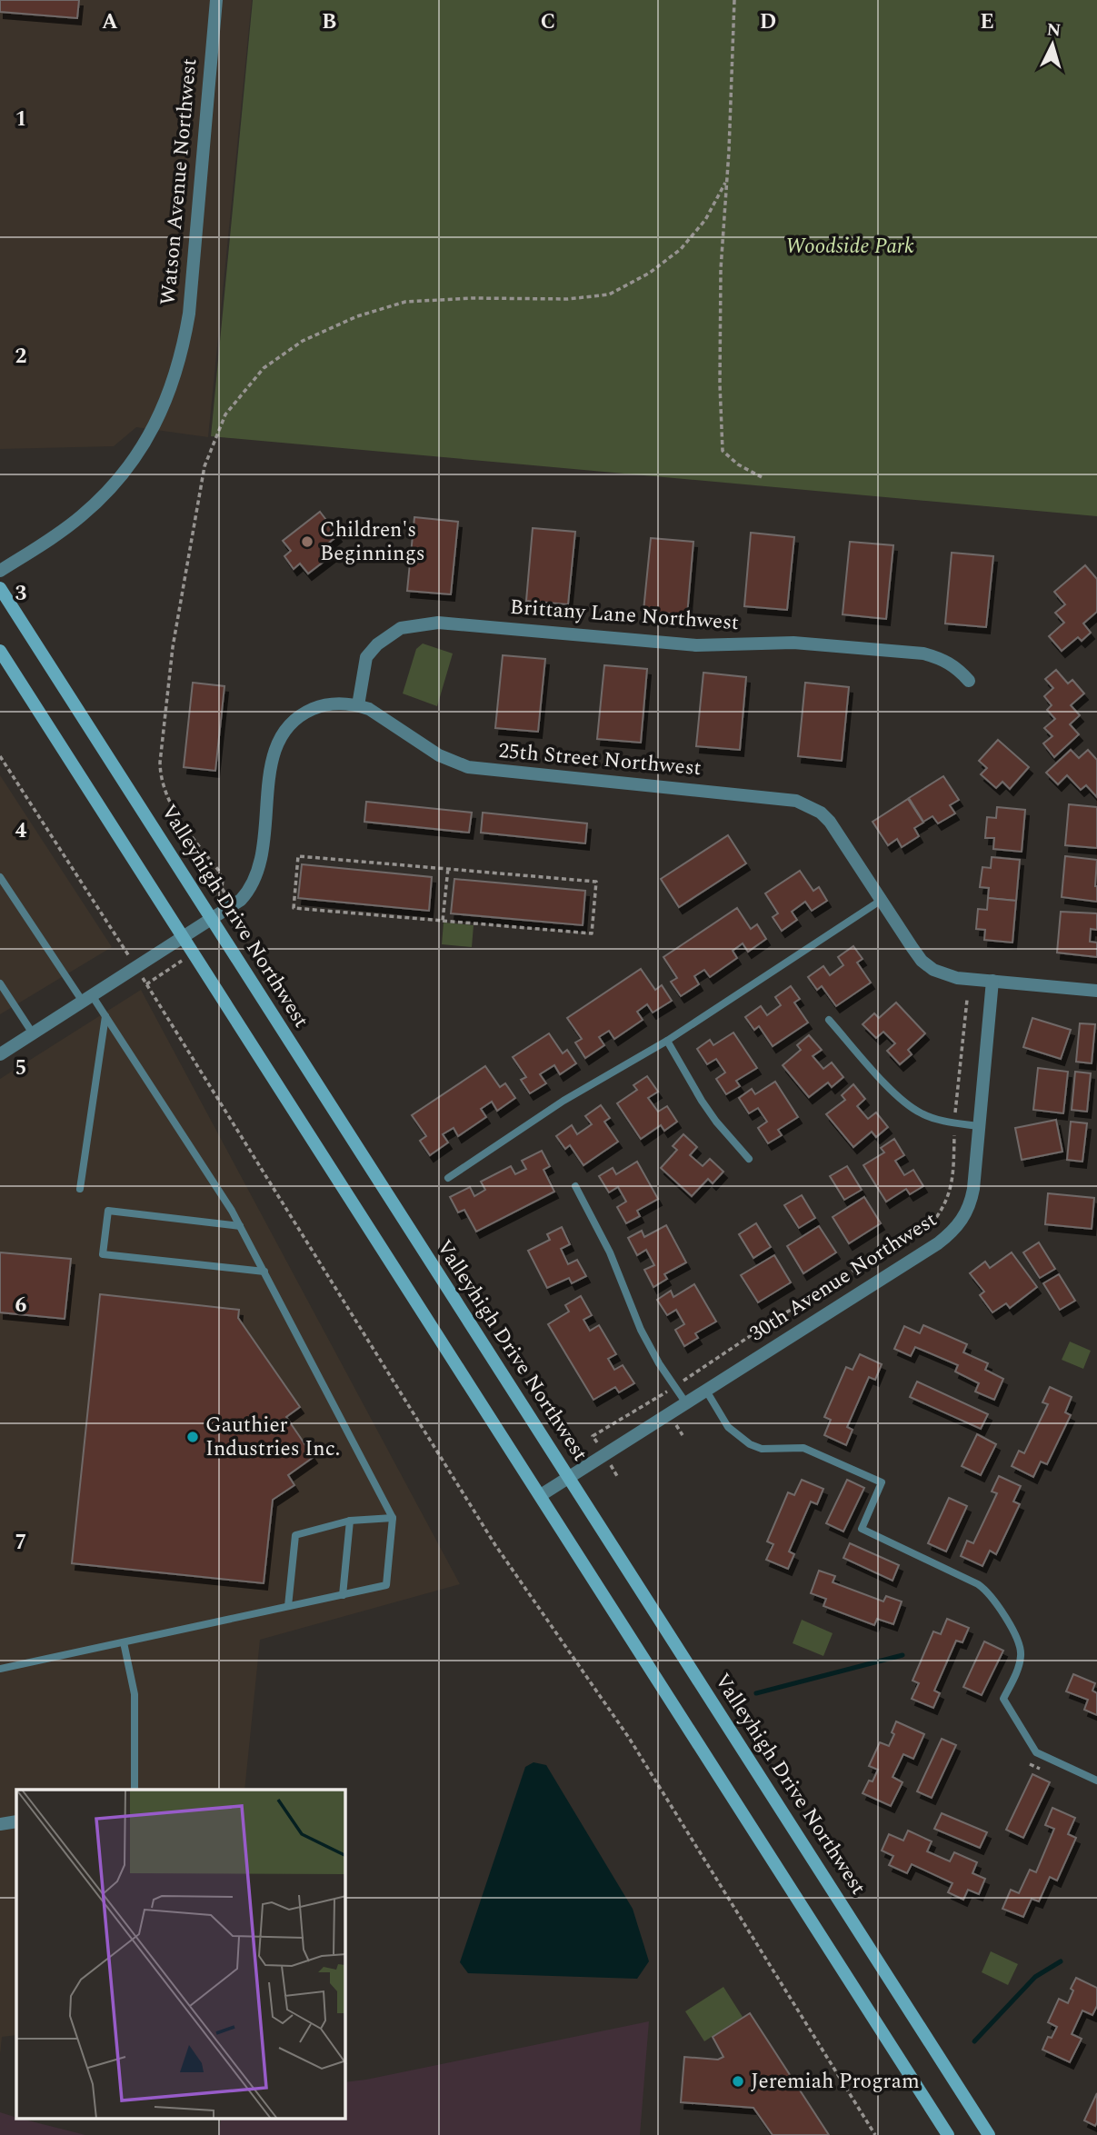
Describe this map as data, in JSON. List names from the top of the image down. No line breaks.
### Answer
{"streets":{"main road":["Valleyhigh Drive Northwest"],"street":["Watson Avenue Northwest","Brittany Lane Northwest","25th Street Northwest","30th Avenue Northwest"]},"crossings":[["Brittany Lane Northwest","25th Street Northwest"],["25th Street Northwest","Valleyhigh Drive Northwest"],["25th Street Northwest","30th Avenue Northwest"],["Valleyhigh Drive Northwest","30th Avenue Northwest"]],"parks":["Woodside Park"],"places":["Children's Beginnings","Gauthier Industries Inc.","Jeremiah Program"],"north":"top","grid":{"columns":["A","B","C","D","E"],"rows":["1","2","3","4","5","6","7"]}}
